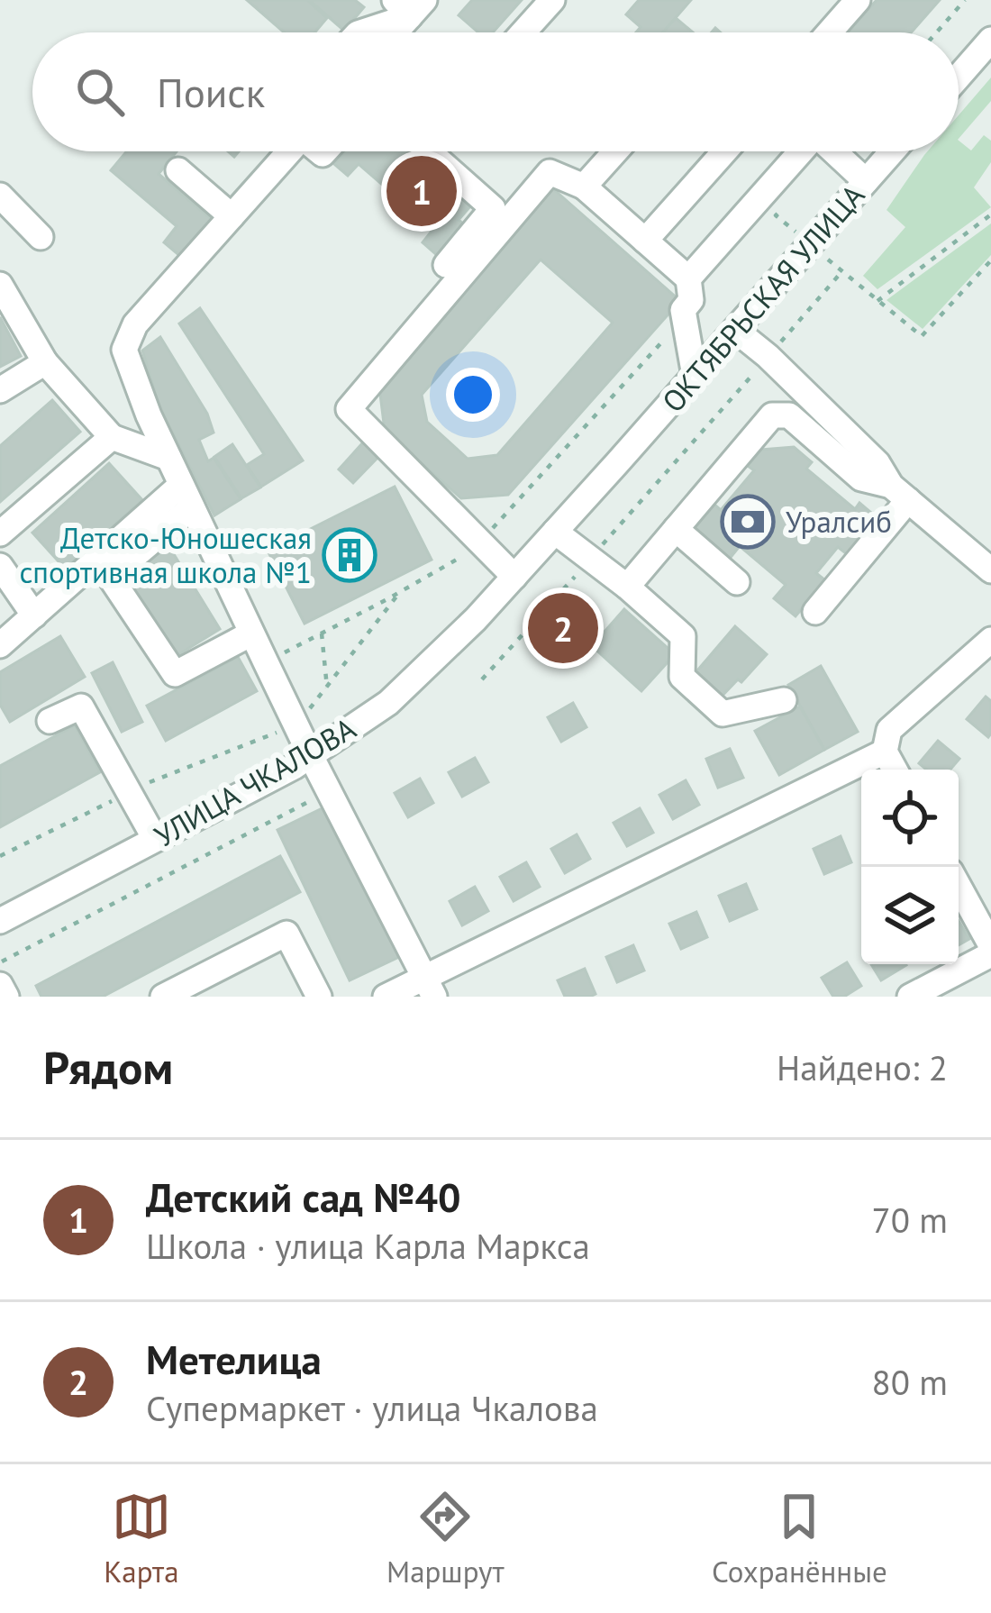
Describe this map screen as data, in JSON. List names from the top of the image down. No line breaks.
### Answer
{"streets":{"street":["ОКТЯБРЬСКАЯ УЛИЦА","УЛИЦА ЧКАЛОВА"]},"crossings":[["ОКТЯБРЬСКАЯ УЛИЦА","УЛИЦА ЧКАЛОВА"]],"places":{"bank":["Уралсиб"],"building":["Детско-Юношеская спортивная школа №1"]},"page":{"search":"Поиск","pins":["1","2"],"heading":["Рядом","Найдено: 2"],"list":[{"mark":"1","name":"Детский сад №40","note":"Школа · улица Карла Маркса","value":"70 m"},{"mark":"2","name":"Метелица","note":"Супермаркет · улица Чкалова","value":"80 m"}],"nav":["Карта","Маршрут","Сохранённые"]}}
